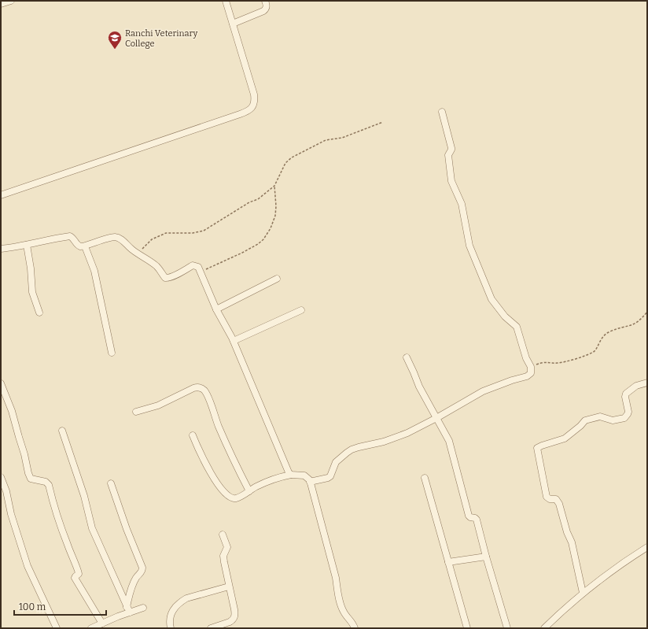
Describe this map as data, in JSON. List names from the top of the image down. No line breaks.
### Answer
{"places":{"school or university":["Ranchi Veterinary College"]},"scale_bar":"100 m"}
